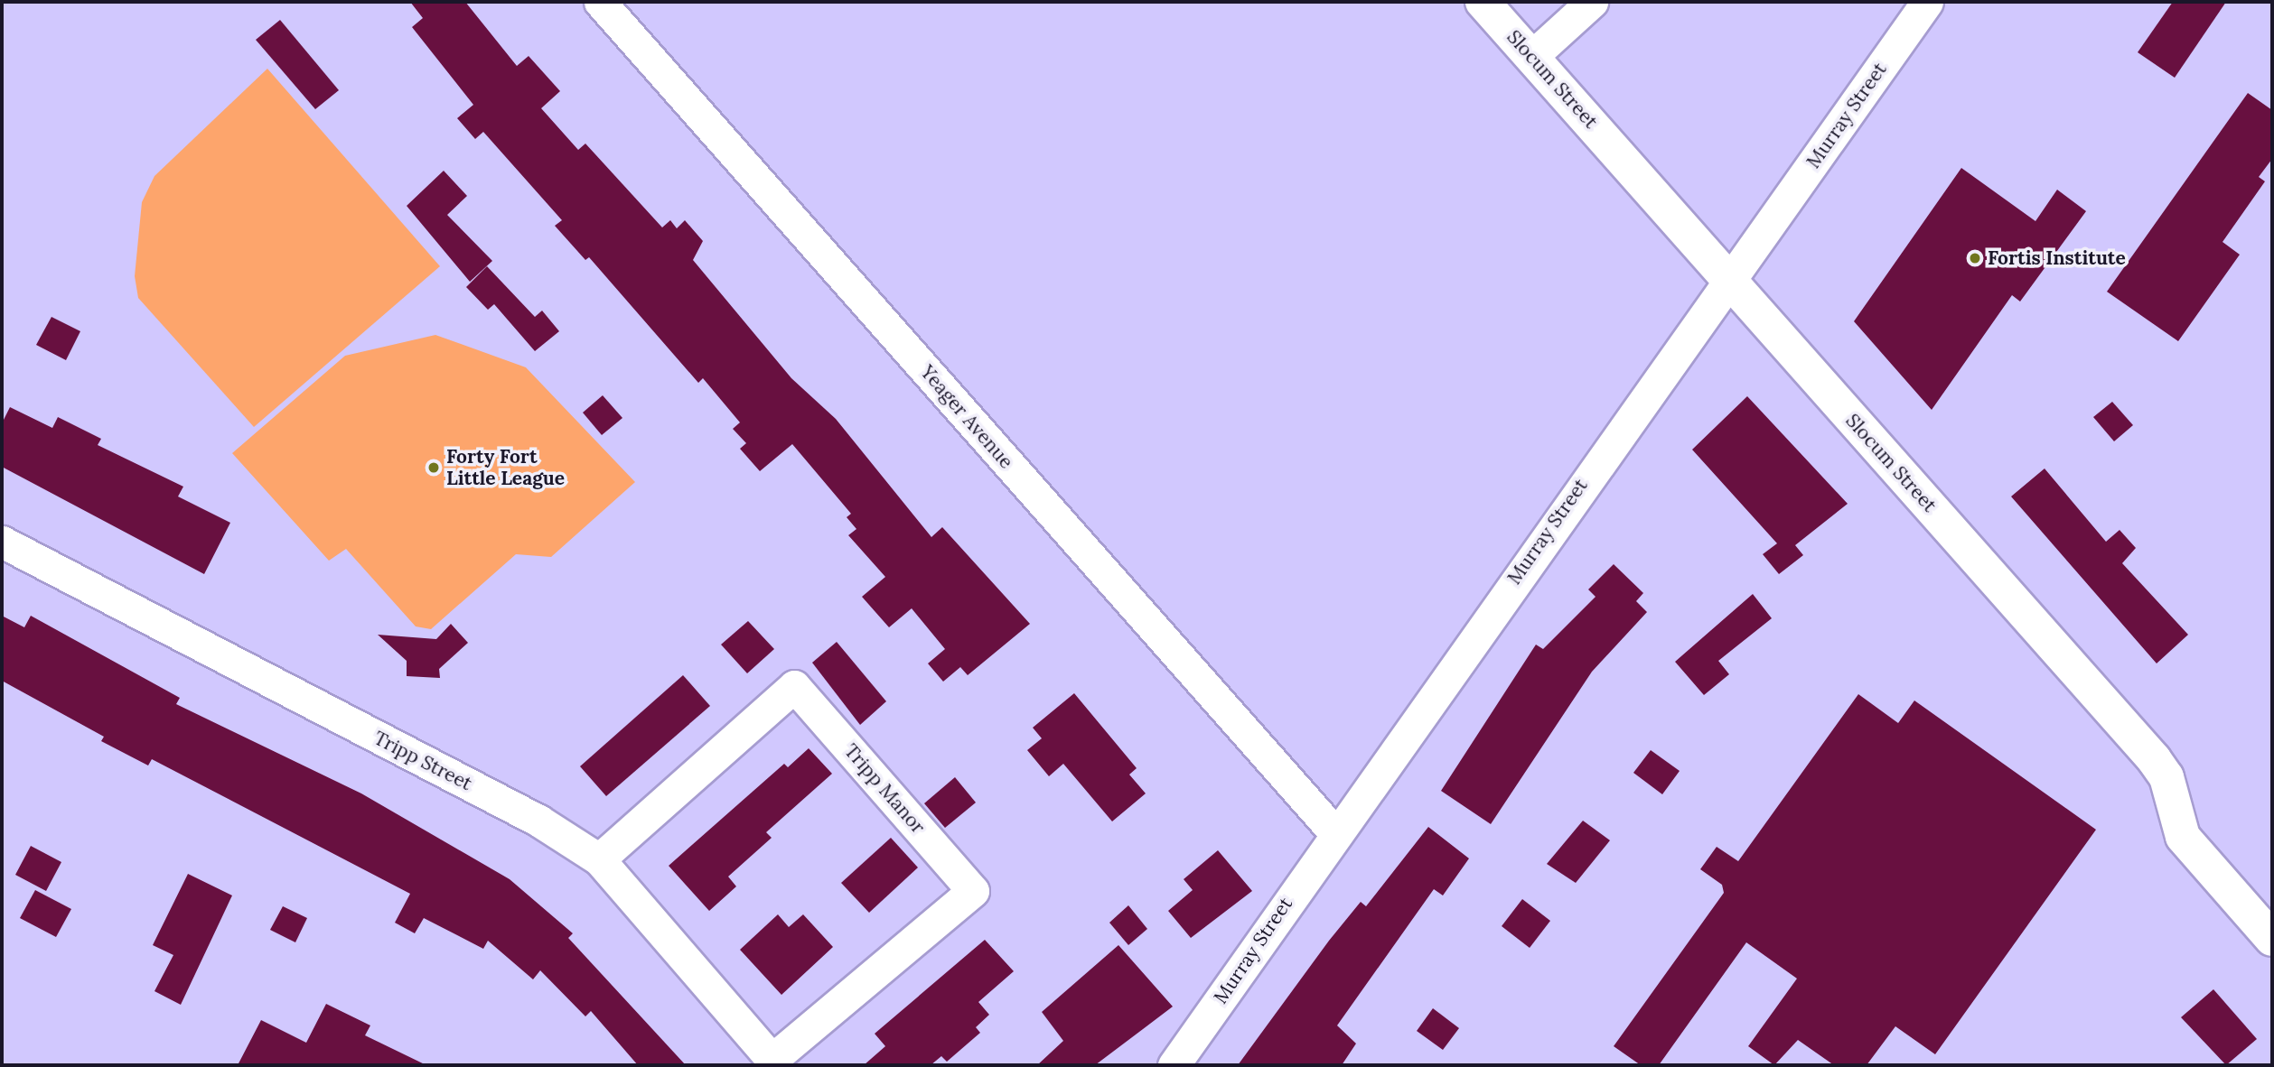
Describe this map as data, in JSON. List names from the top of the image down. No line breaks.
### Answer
{"streets":{"street":["Slocum Street","Murray Street","Yeager Avenue","Tripp Street","Tripp Manor"]},"crossings":[["Slocum Street","Murray Street"],["Murray Street","Yeager Avenue"],["Tripp Street","Tripp Manor"]],"places":["Fortis Institute","Forty Fort Little League"]}
